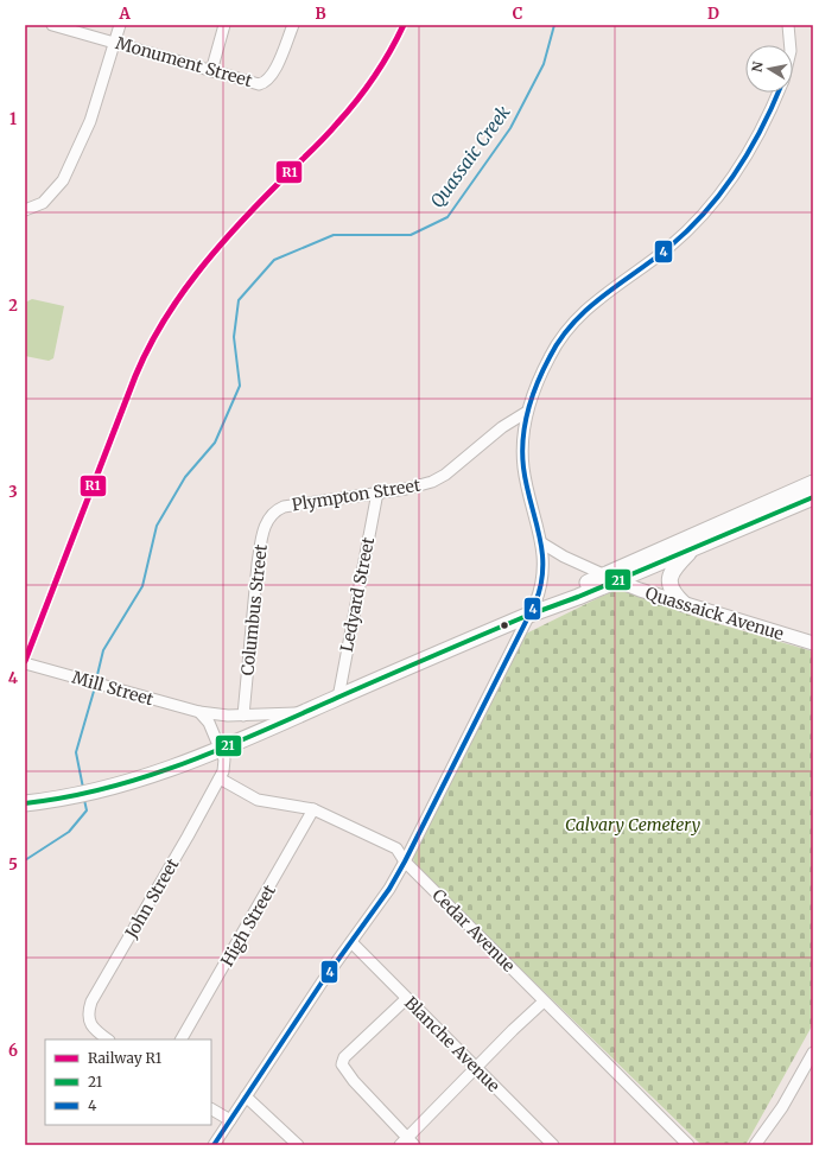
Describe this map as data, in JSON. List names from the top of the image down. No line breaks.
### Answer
{"streets":{"main road":["Quassaick Avenue"],"street":["Monument Street","Plympton Street","Ledyard Street","Columbus Street","Mill Street","John Street","High Street","Cedar Avenue","Blanche Avenue"]},"crossings":[["Plympton Street","Ledyard Street"],["Plympton Street","Columbus Street"],["John Street","Cedar Avenue"],["High Street","Cedar Avenue"]],"water":["Quassaic Creek"],"parks":["Calvary Cemetery"],"lines":["rail line R1","transit line 4","transit line 21"],"legend":["Railway R1","21","4"],"north":"left","grid":{"columns":["A","B","C","D"],"rows":["1","2","3","4","5","6"]}}
